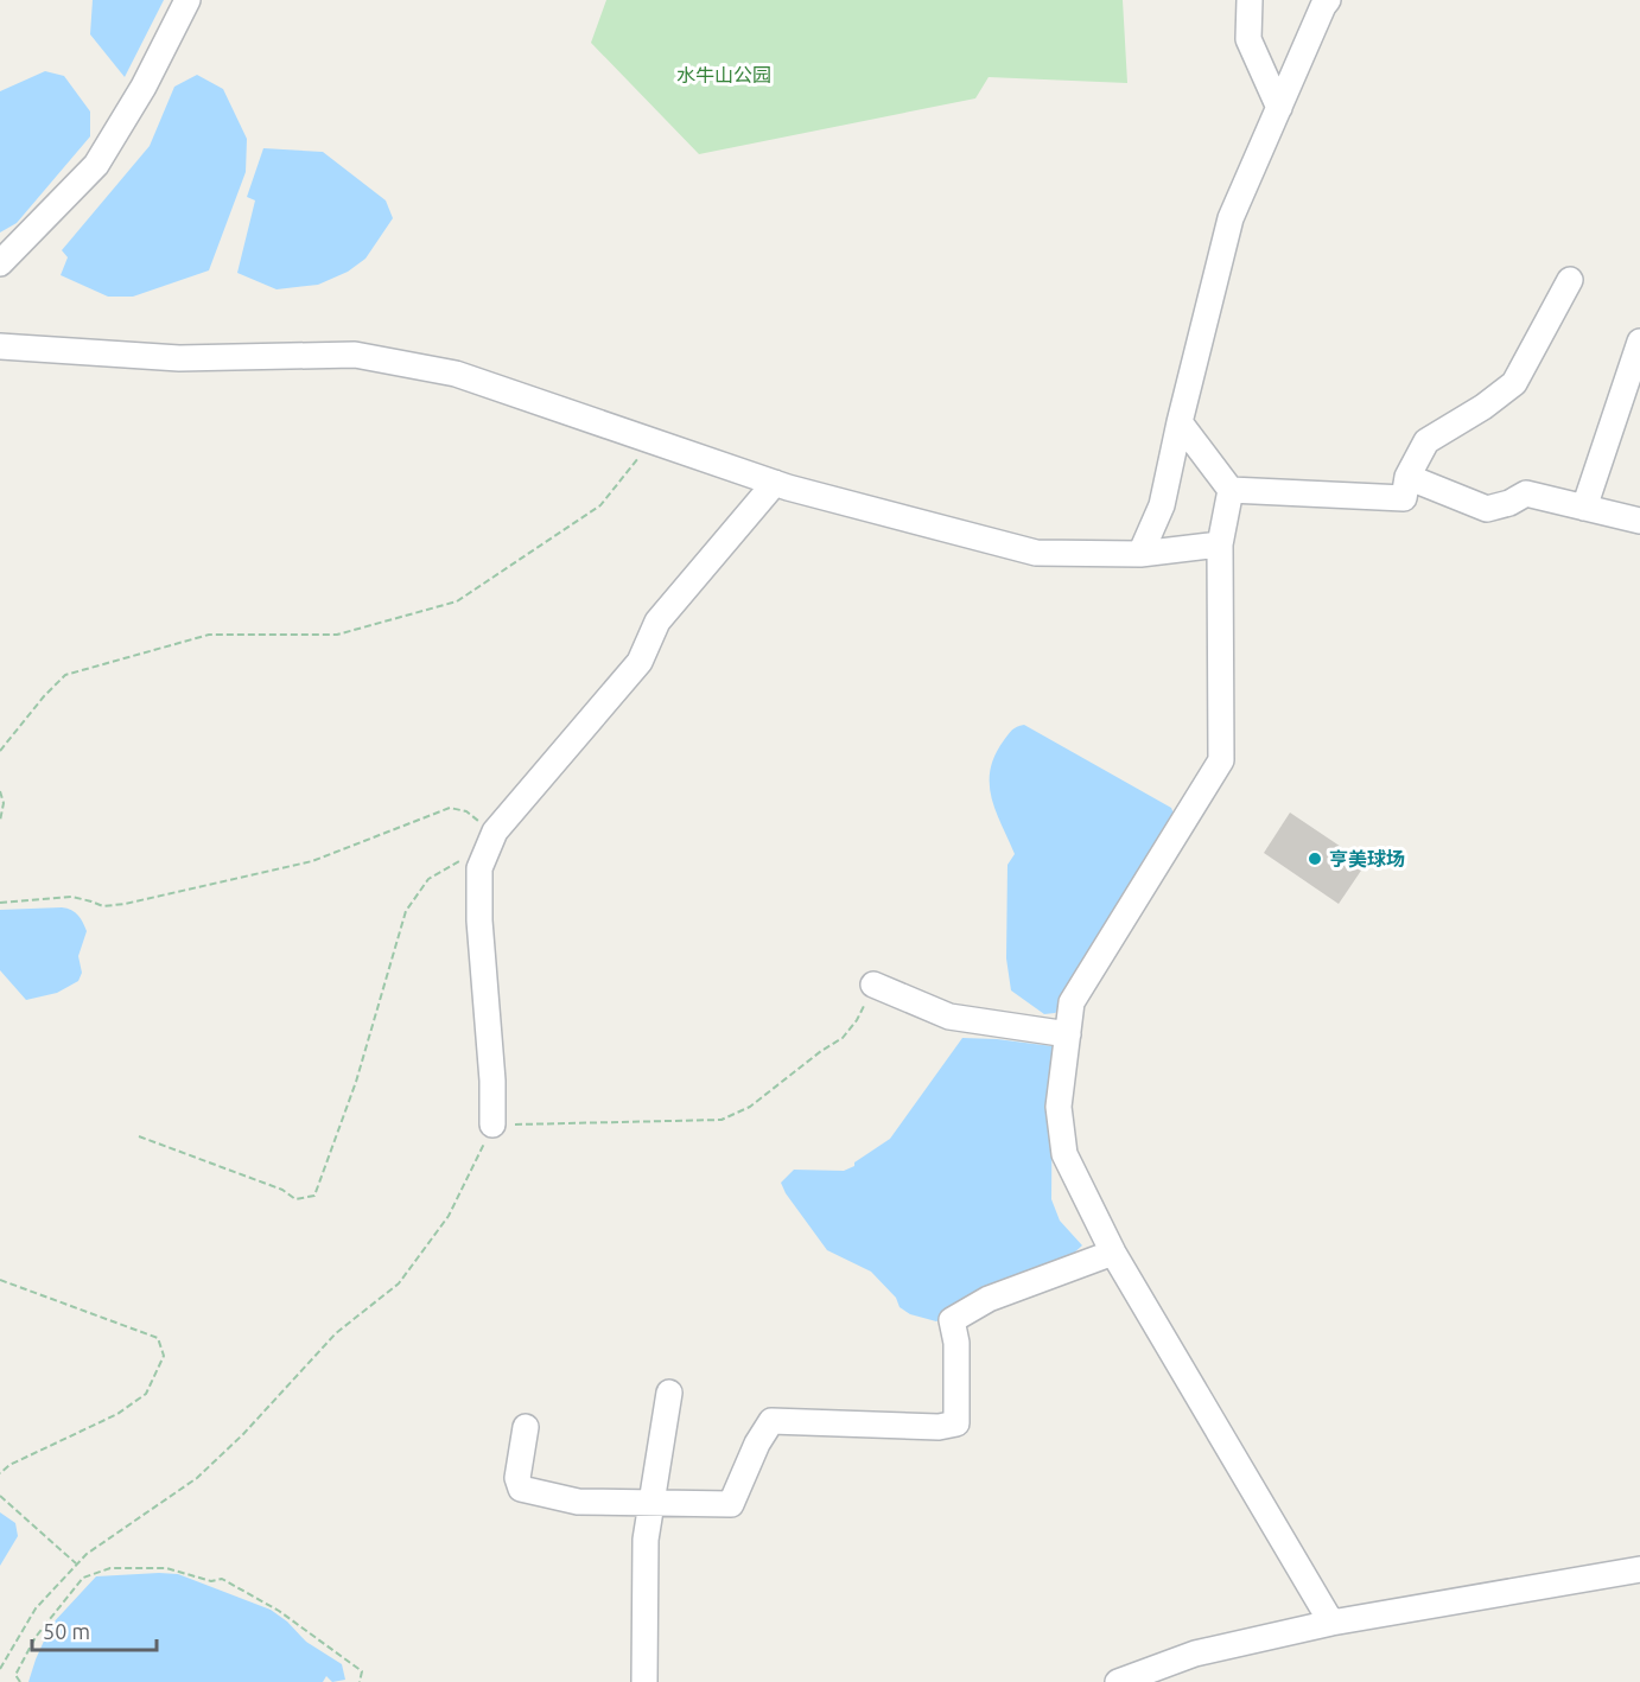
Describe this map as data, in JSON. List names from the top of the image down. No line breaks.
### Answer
{"parks":["水牛山公园"],"places":["亨美球场"],"scale_bar":"50 m"}
